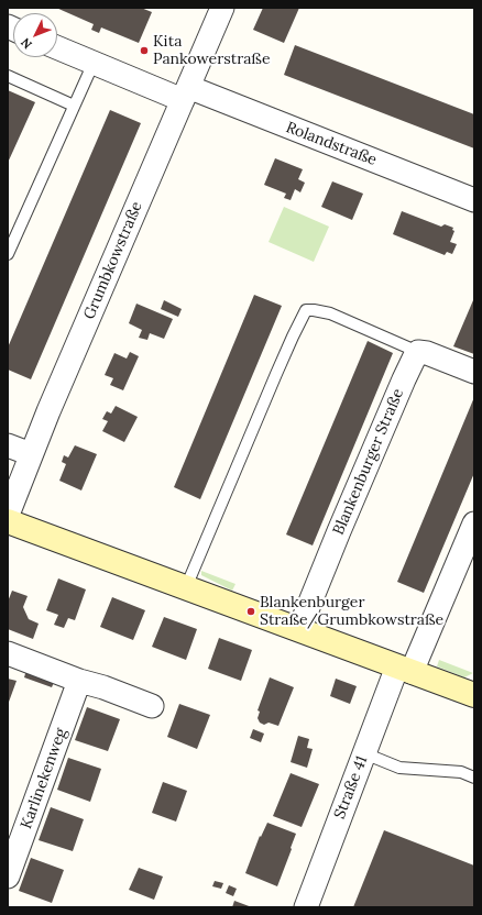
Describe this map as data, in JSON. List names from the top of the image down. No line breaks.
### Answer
{"streets":{"street":["Rolandstraße","Grumbkowstraße","Blankenburger Straße","Karlinekenweg","Straße 41"]},"crossings":[["Rolandstraße","Grumbkowstraße"]],"places":["Kita Pankowerstraße","Blankenburger Straße/Grumbkowstraße"],"north":"bottom left"}
